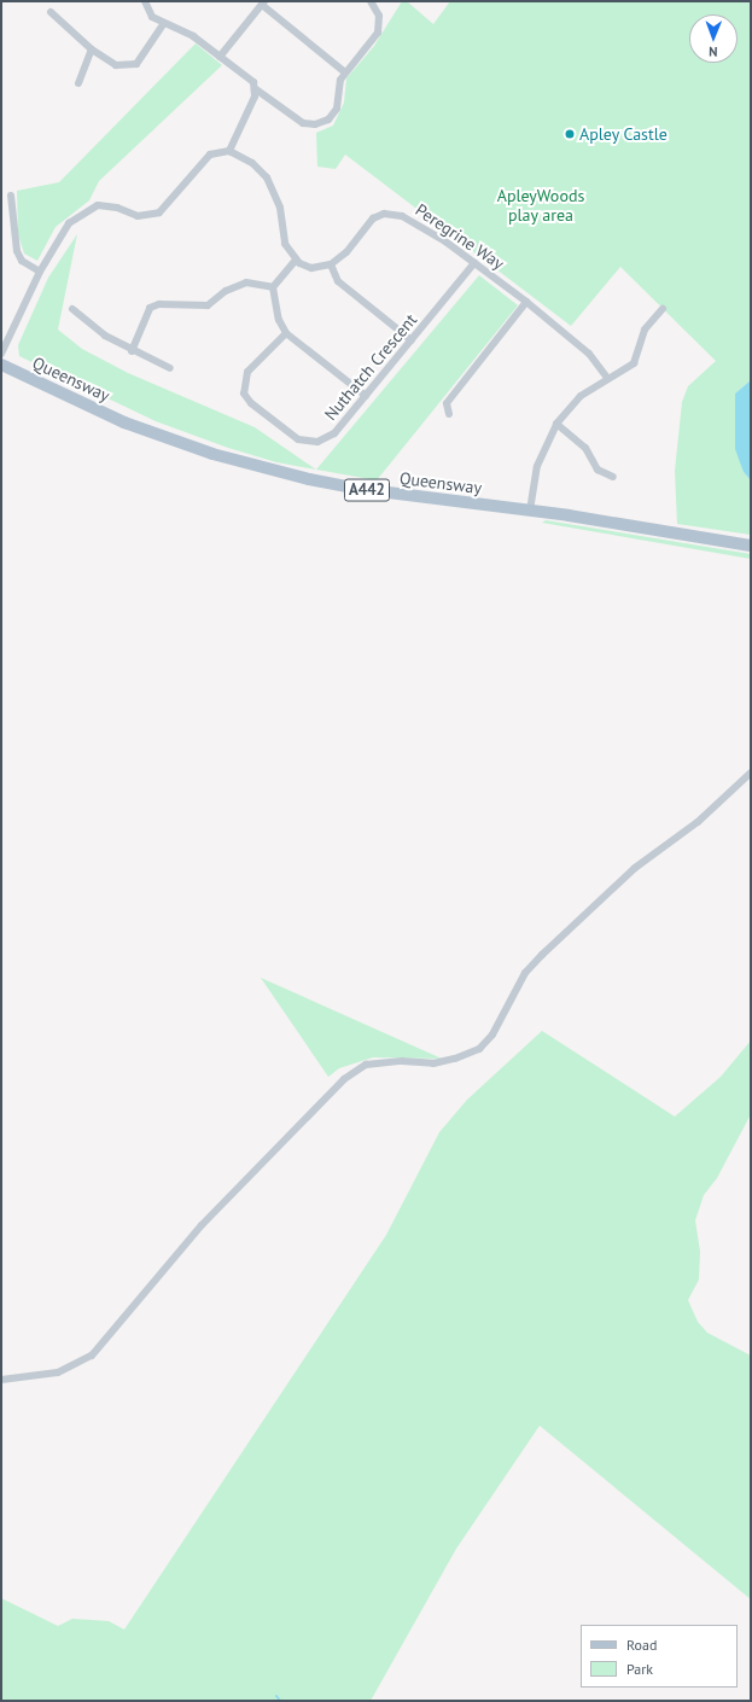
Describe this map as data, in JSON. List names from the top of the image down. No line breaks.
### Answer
{"streets":{"main road":["Queensway","A442"],"street":["Peregrine Way","Nuthatch Crescent"]},"crossings":[["Peregrine Way","Nuthatch Crescent"]],"parks":["ApleyWoods play area"],"places":["Apley Castle"],"legend":["Road","Park"],"north":"bottom"}
